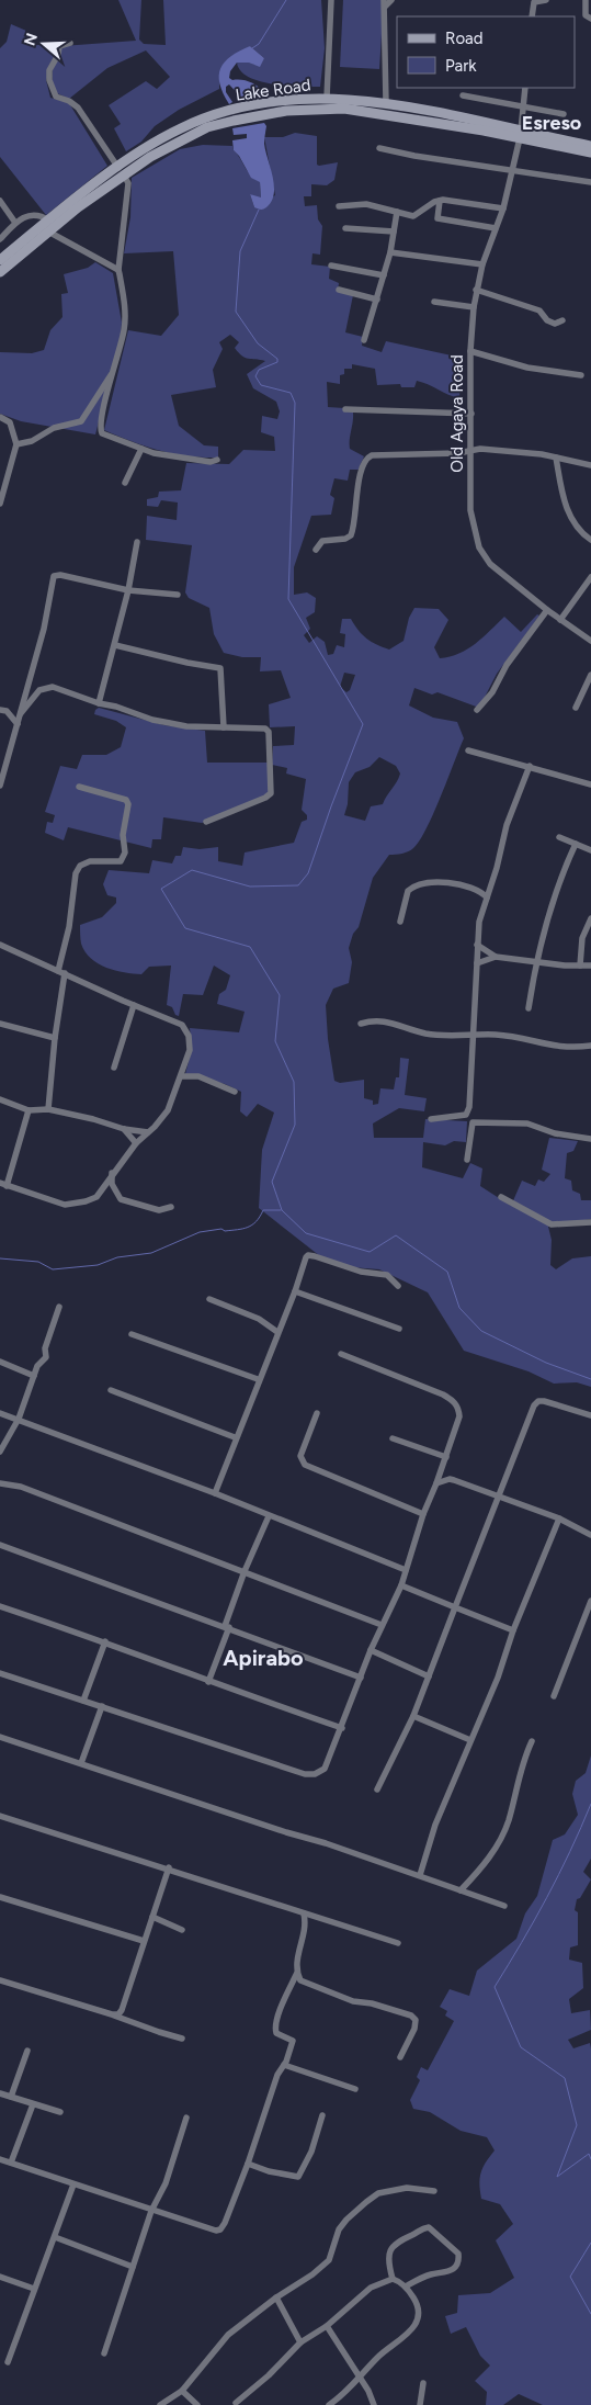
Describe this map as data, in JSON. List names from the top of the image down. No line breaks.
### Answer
{"streets":{"main road":["Lake Road"],"street":["Old Agaya Road"]},"crossings":[["Lake Road","Old Agaya Road"]],"districts":["Esreso","Apirabo"],"legend":["Road","Park"],"north":"left"}
